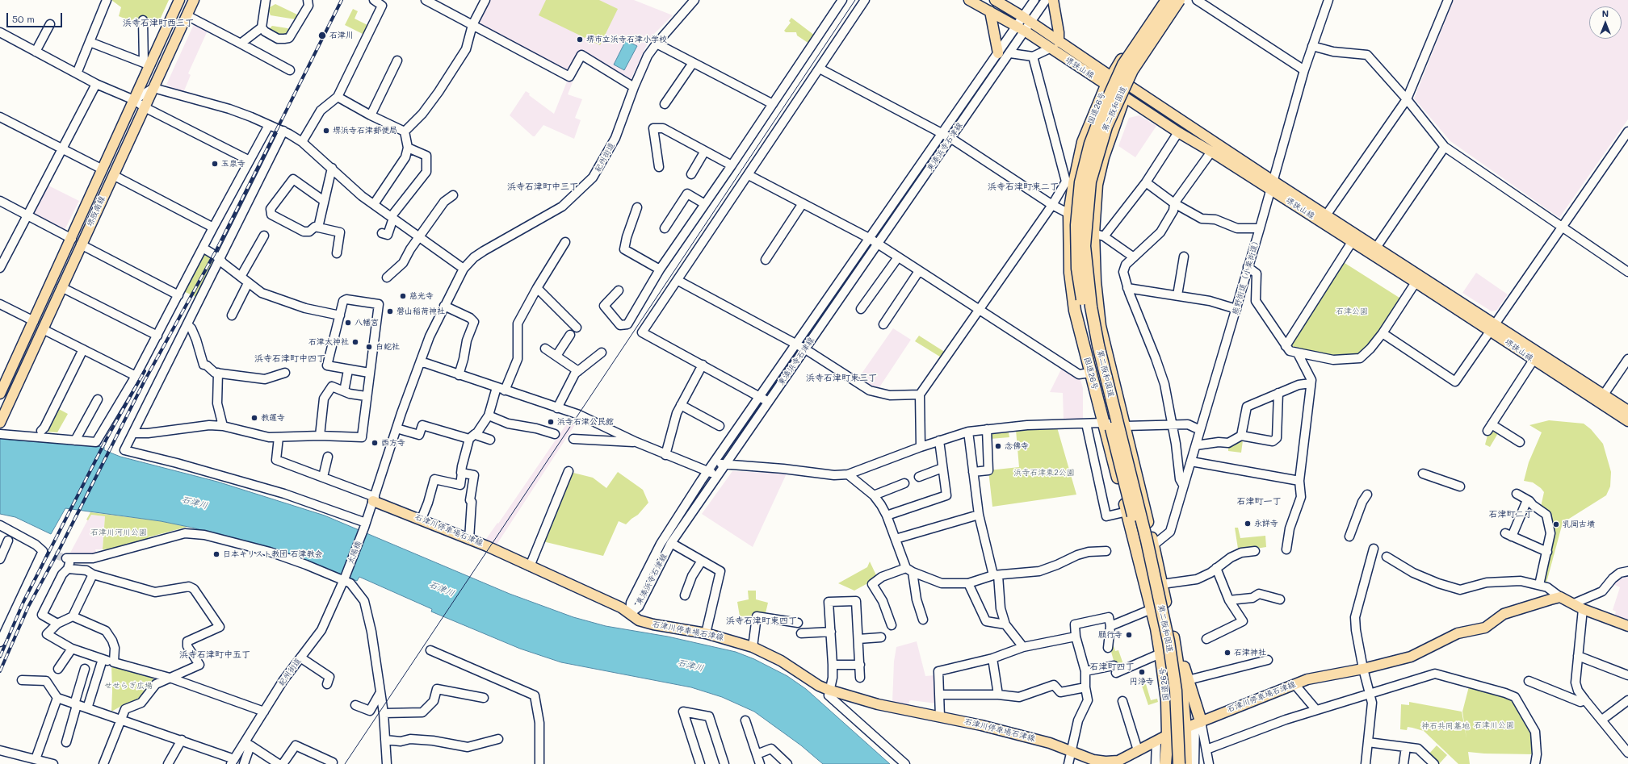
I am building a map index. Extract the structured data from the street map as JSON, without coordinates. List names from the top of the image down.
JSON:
{
  "streets": {
    "highway": ["国道26号", "第二阪和国道"],
    "main road": ["堺狭山線", "堺阪南線", "石津川停車場石津線"],
    "street": [
      "東湊浜寺石津線",
      "紀州街道",
      "熊野街道（小栗街道）",
      "太陽橋"
    ]
  },
  "crossings": [
    ["堺狭山線", "国道26号"],
    ["堺狭山線", "東湊浜寺石津線"],
    ["堺狭山線", "熊野街道（小栗街道）"],
    ["国道26号", "熊野街道（小栗街道）"],
    ["国道26号", "石津川停車場石津線"],
    ["東湊浜寺石津線", "石津川停車場石津線"],
    ["紀州街道", "石津川停車場石津線"],
    ["紀州街道", "太陽橋"]
  ],
  "districts": [
    "浜寺石津町西三丁",
    "浜寺石津町中三丁",
    "浜寺石津町東二丁",
    "浜寺石津町中四丁",
    "浜寺石津町東三丁",
    "石津町一丁",
    "石津町二丁",
    "浜寺石津町東四丁",
    "浜寺石津町中五丁",
    "石津町四丁"
  ],
  "water": ["石津川"],
  "parks": [
    "石津公園",
    "浜寺石津東2公園",
    "石津川河川公園",
    "せせらぎ広場",
    "石津川公園",
    "神石共同墓地"
  ],
  "places": [
    "石津川",
    "堺市立浜寺石津小学校",
    "堺浜寺石津郵便局",
    "玉泉寺",
    "慈光寺",
    "磐山稲荷神社",
    "八幡宮",
    "石津太神社",
    "白蛇社",
    "教蓮寺",
    "浜寺石津公民館",
    "西方寺",
    "念佛寺",
    "永詳寺",
    "乳岡古墳",
    "日本キリスト教団 石津教会",
    "願行寺",
    "石津神社",
    "円浄寺"
  ],
  "scale_bar": "50 m",
  "north": "top"
}
